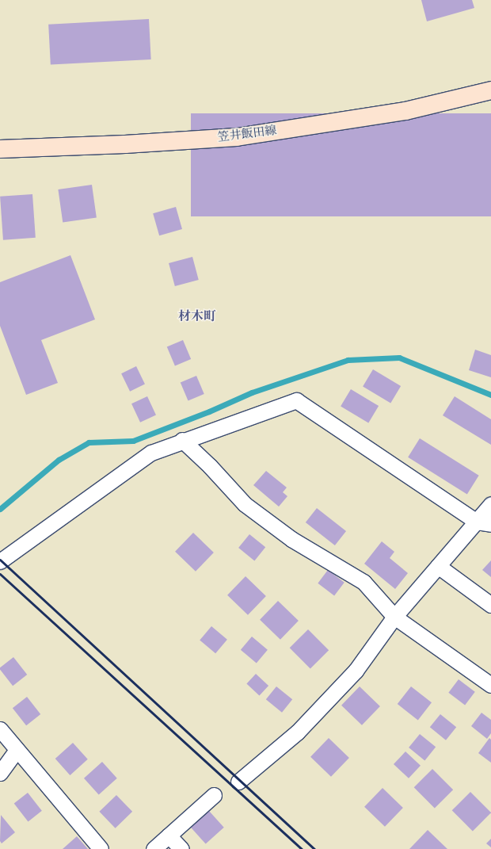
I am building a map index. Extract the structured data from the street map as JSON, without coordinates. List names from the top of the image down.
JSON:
{
  "streets": {
    "main road": ["笠井飯田線"]
  },
  "districts": ["材木町"]
}
